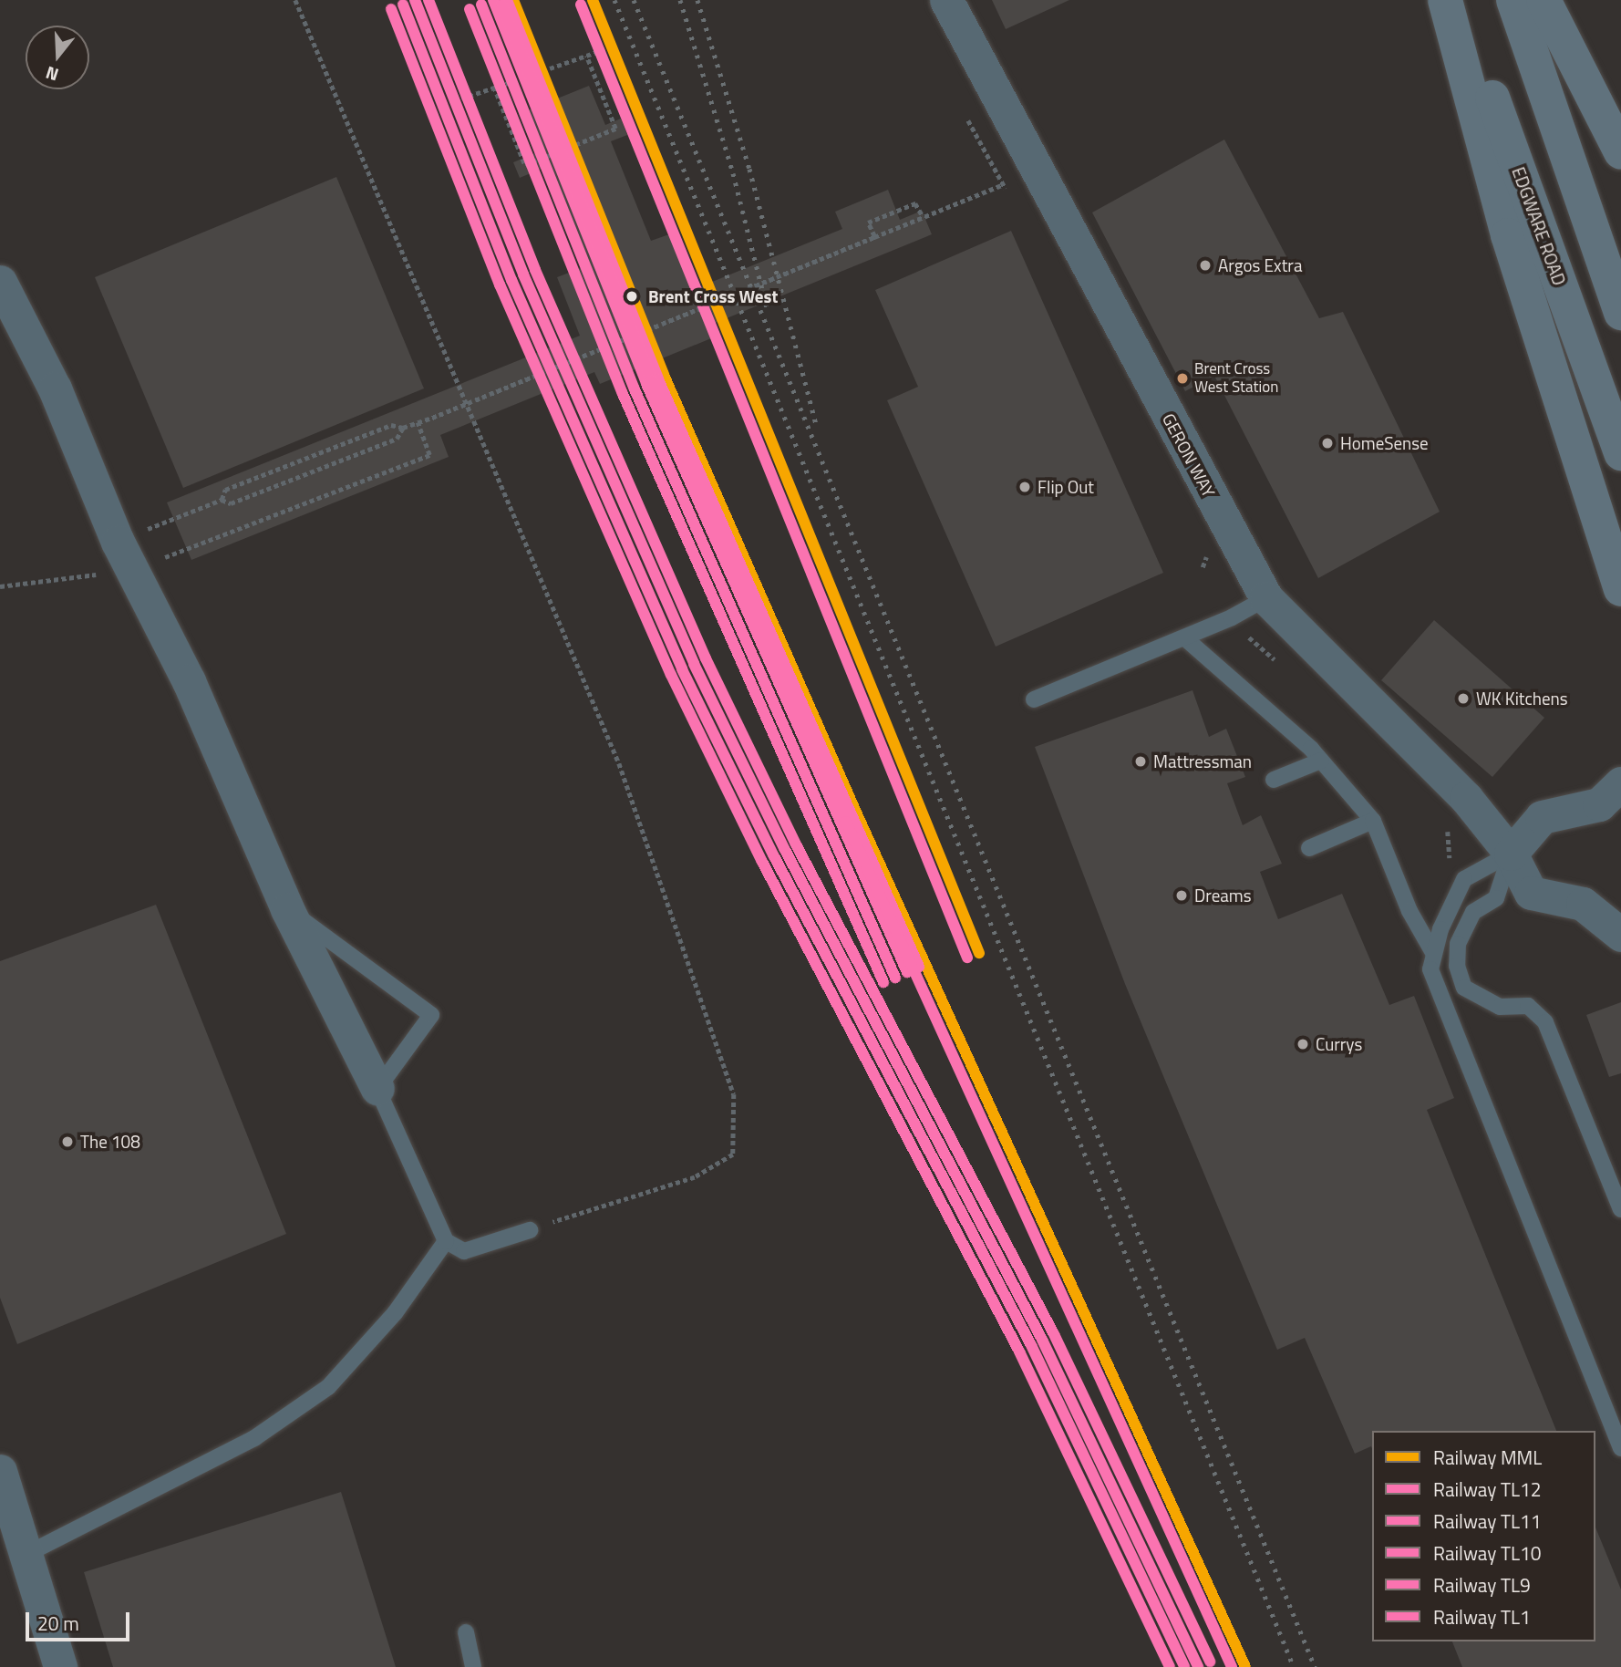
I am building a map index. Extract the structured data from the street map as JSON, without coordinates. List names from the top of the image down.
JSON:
{
  "streets": {
    "main road": ["EDGWARE ROAD"],
    "street": ["GERON WAY"]
  },
  "places": [
    "Argos Extra",
    "Brent Cross West",
    "Brent Cross West Station",
    "HomeSense",
    "Flip Out",
    "WK Kitchens",
    "Mattressman",
    "Dreams",
    "Currys",
    "The 108"
  ],
  "lines": [
    "rail line MML",
    "rail line TL12",
    "rail line TL10",
    "rail line TL11",
    "rail line TL1",
    "rail line TL9"
  ],
  "legend": [
    "Railway MML",
    "Railway TL12",
    "Railway TL11",
    "Railway TL10",
    "Railway TL9",
    "Railway TL1"
  ],
  "scale_bar": "20 m",
  "north": "bottom"
}
